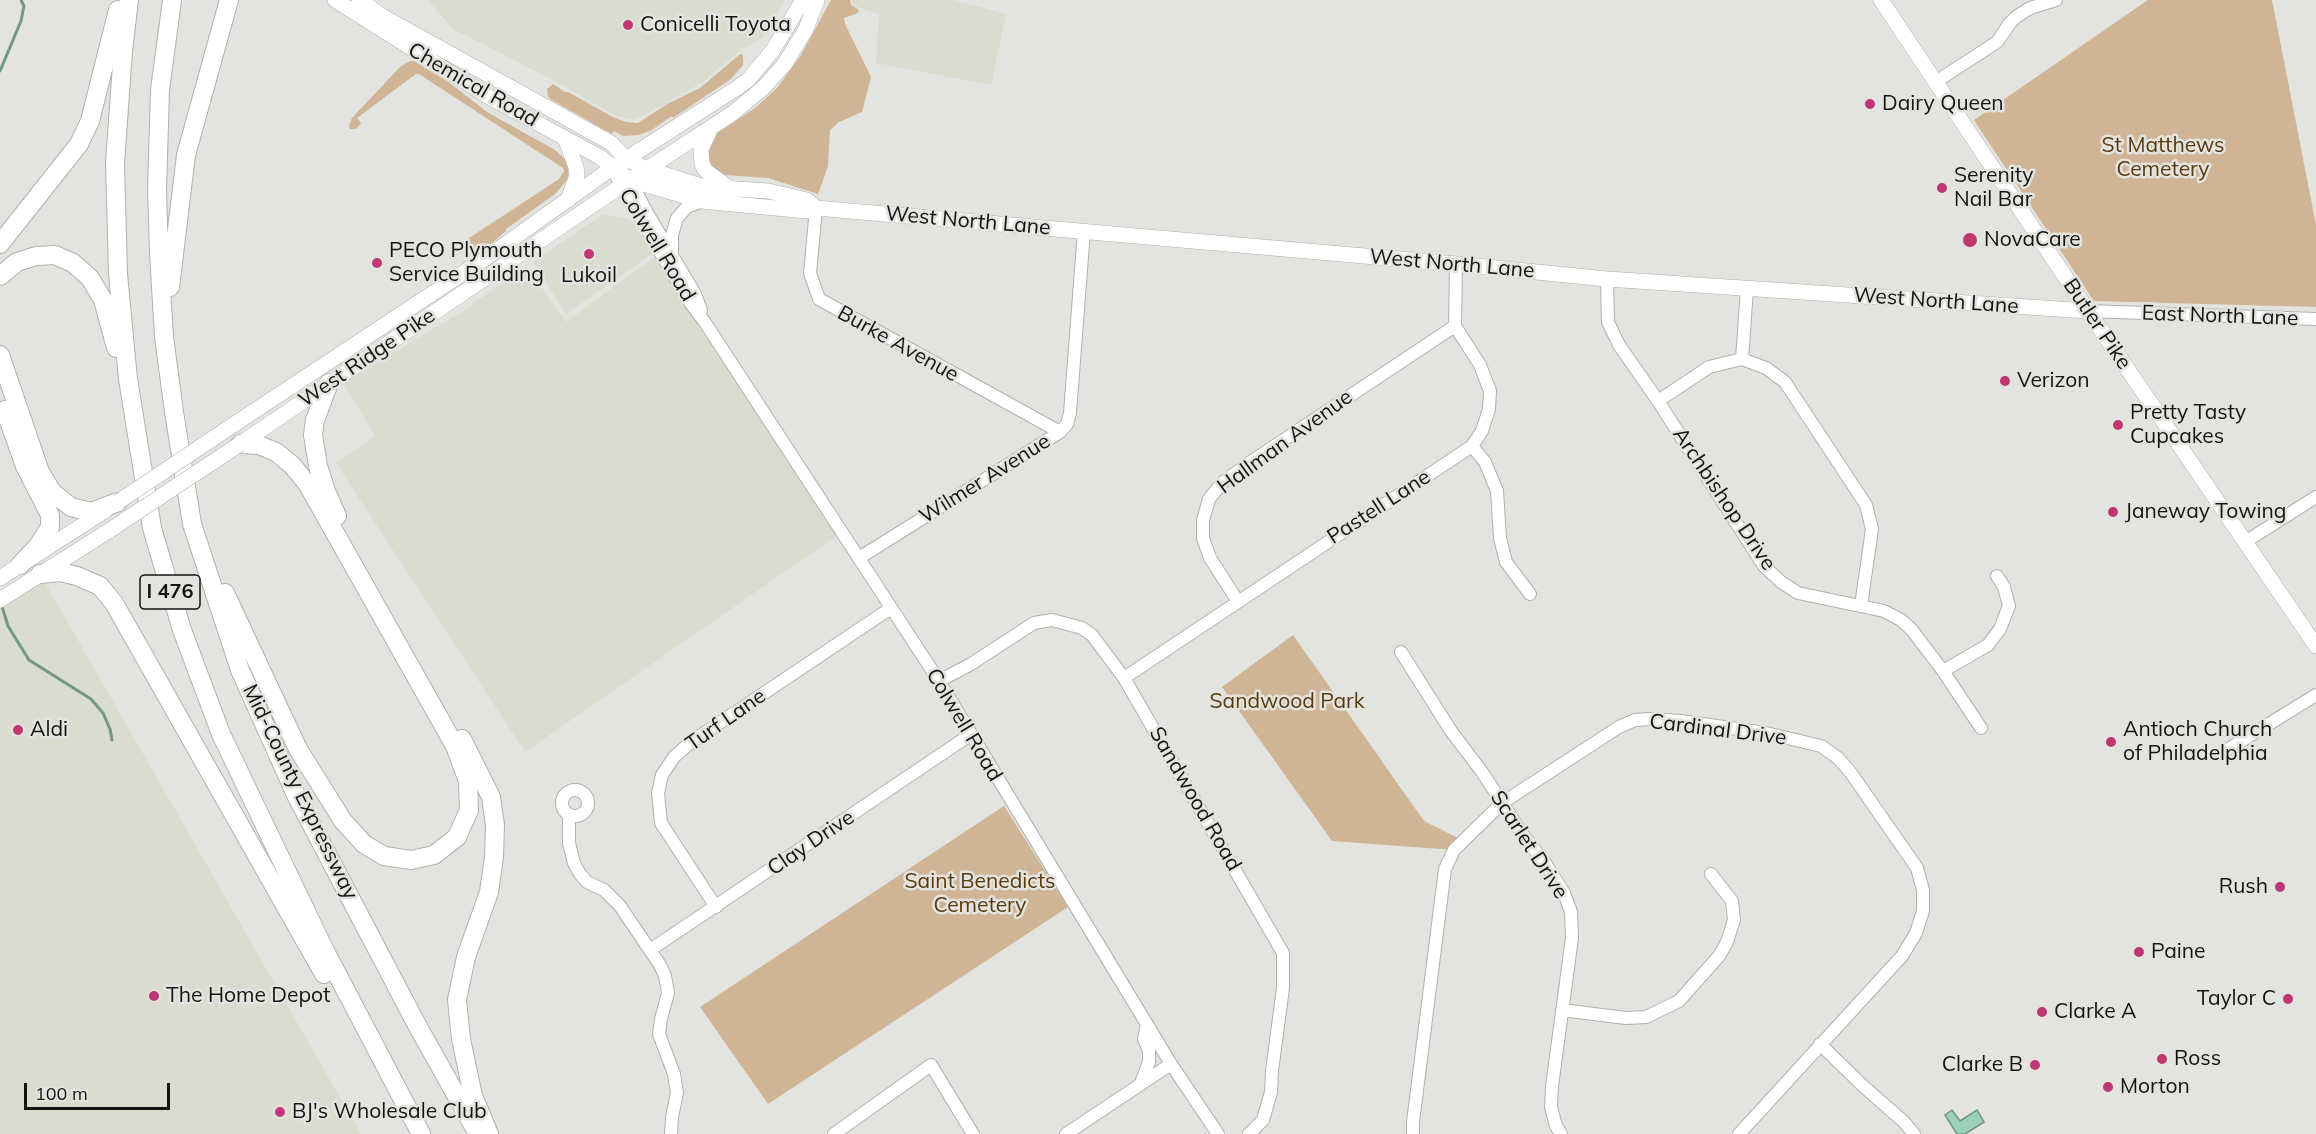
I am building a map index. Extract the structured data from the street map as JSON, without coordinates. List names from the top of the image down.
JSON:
{
  "streets": {
    "highway": ["I 476", "Mid-County Expressway"],
    "main road": [
      "Chemical Road",
      "West North Lane",
      "Butler Pike",
      "West Ridge Pike"
    ],
    "street": [
      "Colwell Road",
      "East North Lane",
      "Burke Avenue",
      "Hallman Avenue",
      "Wilmer Avenue",
      "Archbishop Drive",
      "Pastell Lane",
      "Turf Lane",
      "Cardinal Drive",
      "Sandwood Road",
      "Clay Drive",
      "Scarlet Drive"
    ]
  },
  "crossings": [
    ["Chemical Road", "West North Lane"],
    ["Chemical Road", "West Ridge Pike"],
    ["West North Lane", "Colwell Road"],
    ["West North Lane", "East North Lane"],
    ["West North Lane", "Butler Pike"],
    ["West North Lane", "Burke Avenue"],
    ["West North Lane", "West Ridge Pike"],
    ["West North Lane", "Wilmer Avenue"],
    ["West North Lane", "Archbishop Drive"],
    ["Colwell Road", "West Ridge Pike"],
    ["Colwell Road", "Wilmer Avenue"],
    ["Colwell Road", "Turf Lane"],
    ["Colwell Road", "Sandwood Road"],
    ["Colwell Road", "Clay Drive"],
    ["East North Lane", "Butler Pike"],
    ["Burke Avenue", "Wilmer Avenue"],
    ["Hallman Avenue", "Pastell Lane"],
    ["Pastell Lane", "Sandwood Road"],
    ["Turf Lane", "Clay Drive"],
    ["Cardinal Drive", "Scarlet Drive"]
  ],
  "parks": ["St Matthews Cemetery", "Sandwood Park", "Saint Benedicts Cemetery"],
  "places": [
    "Conicelli Toyota",
    "Dairy Queen",
    "Serenity Nail Bar",
    "NovaCare",
    "Lukoil",
    "PECO Plymouth Service Building",
    "Verizon",
    "Pretty Tasty Cupcakes",
    "Janeway Towing",
    "Aldi",
    "Antioch Church of Philadelphia",
    "Rush",
    "Paine",
    "The Home Depot",
    "Taylor C",
    "Clarke A",
    "Ross",
    "Clarke B",
    "Morton",
    "BJ's Wholesale Club"
  ],
  "scale_bar": "100 m"
}
